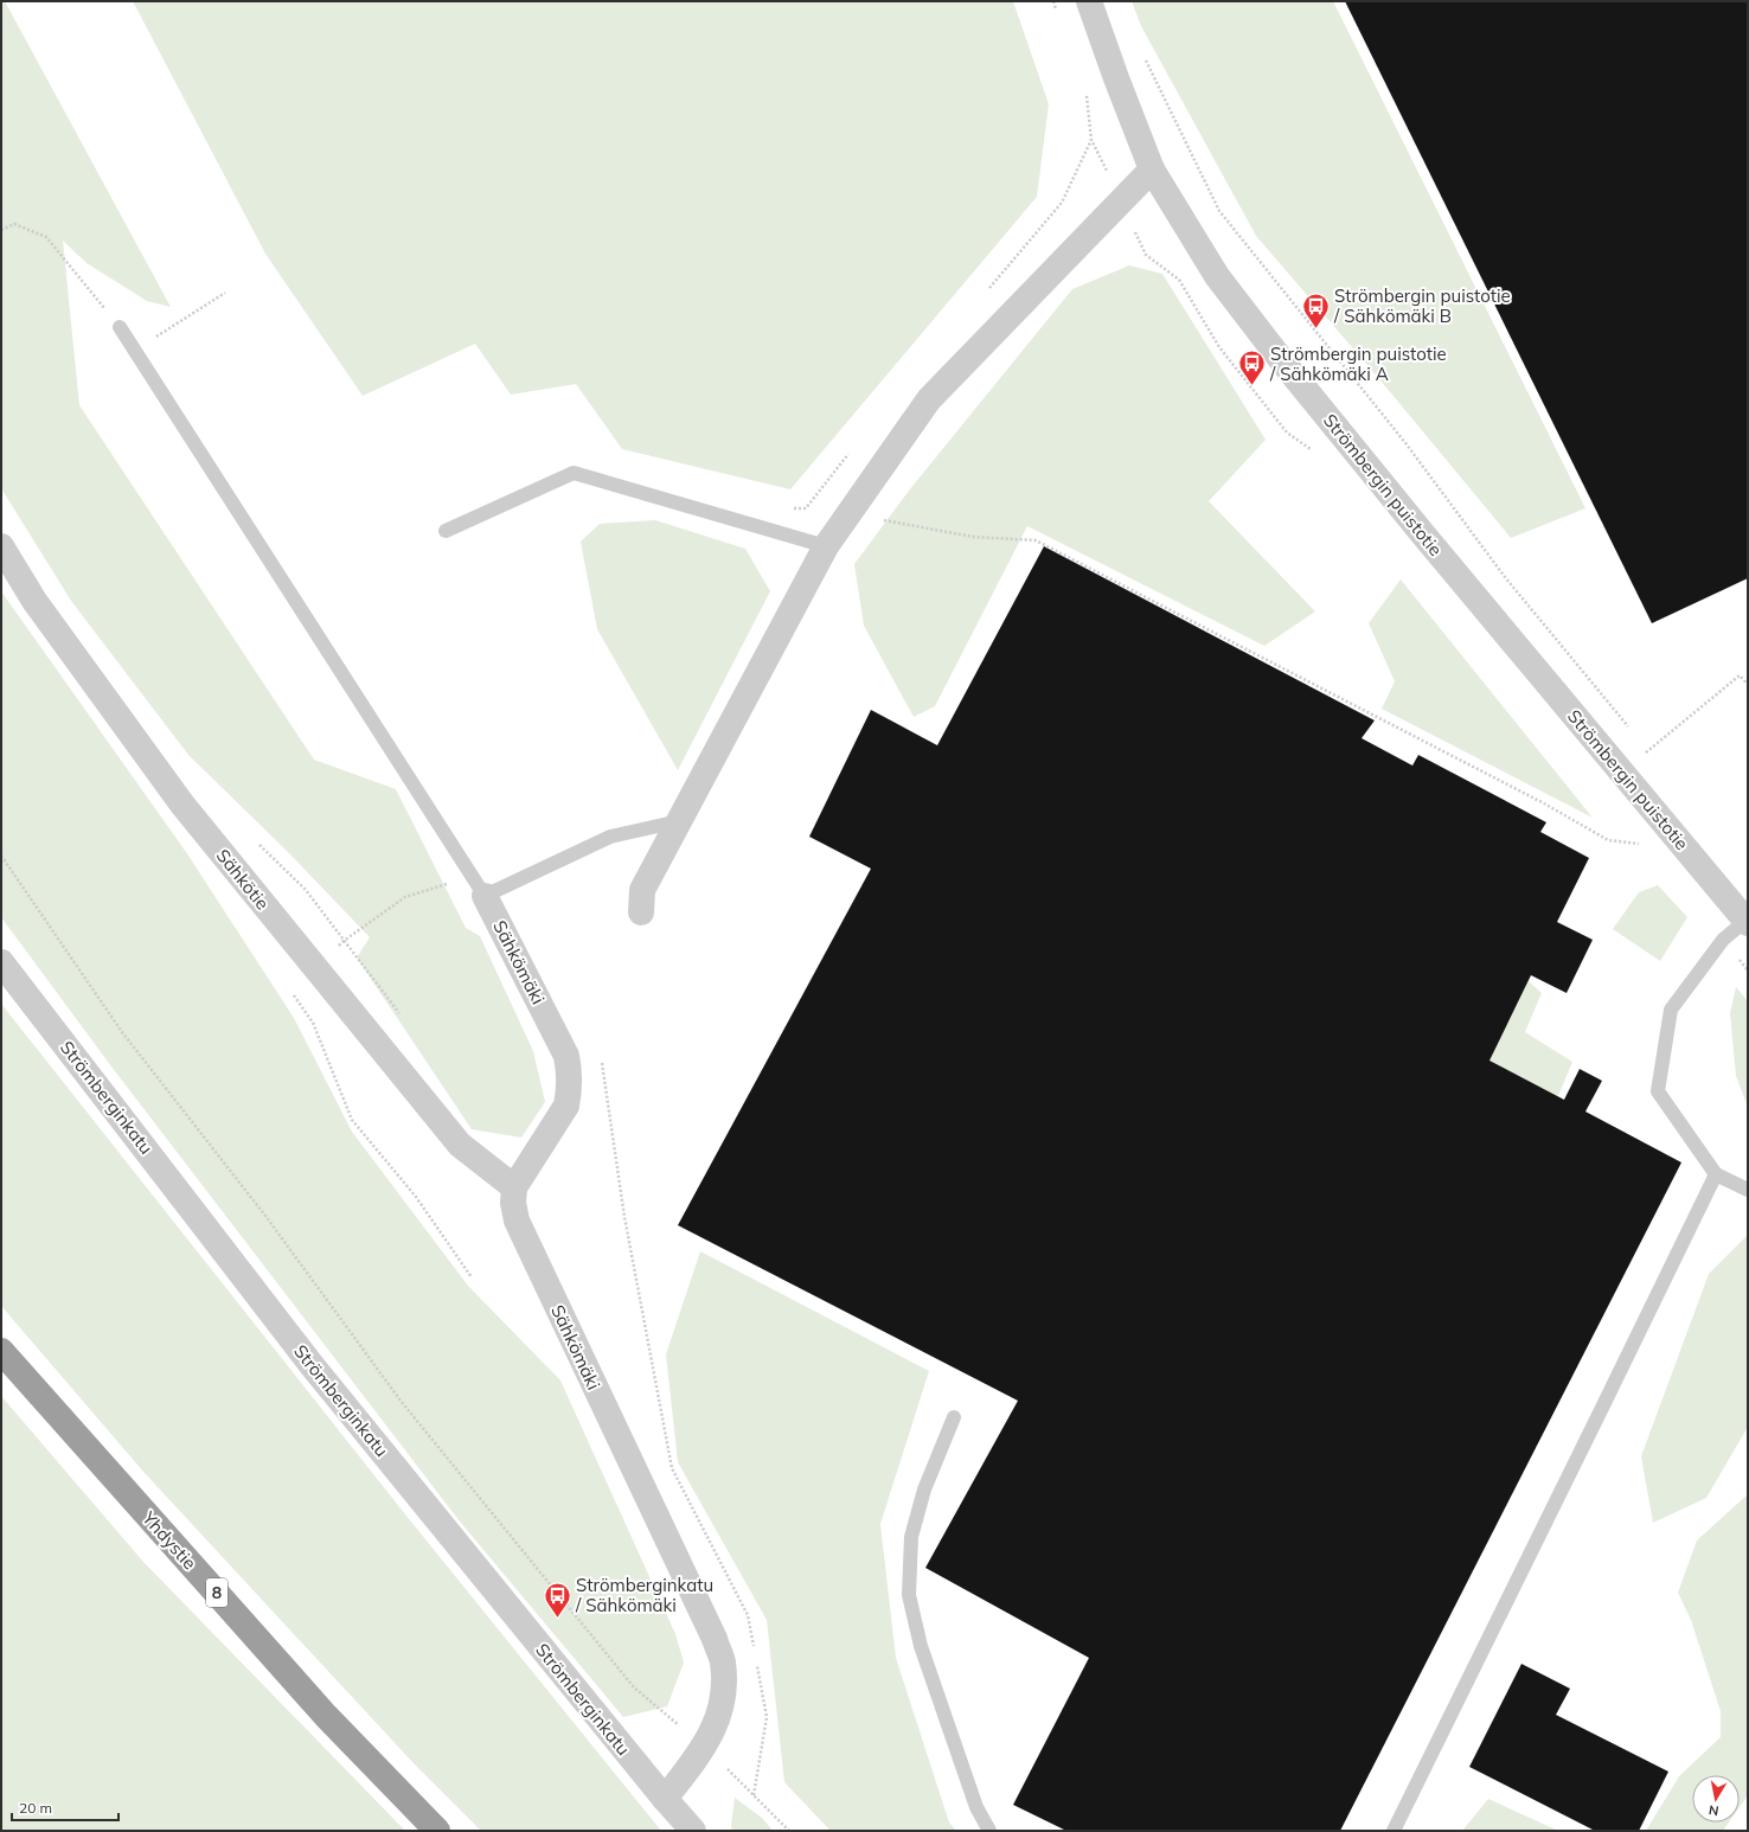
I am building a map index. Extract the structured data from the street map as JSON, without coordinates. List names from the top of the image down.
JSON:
{
  "streets": {
    "highway": ["Yhdystie", "8"],
    "street": [
      "Strömbergin puistotie",
      "Sähkötie",
      "Sähkömäki",
      "Strömberginkatu"
    ]
  },
  "crossings": [
    ["Sähkötie", "Sähkömäki"],
    ["Sähkömäki", "Strömberginkatu"]
  ],
  "places": {
    "bus stop": ["Strömbergin puistotie / Sähkömäki B", "Strömbergin puistotie / Sähkömäki A", "Strömberginkatu / Sähkömäki"]
  },
  "scale_bar": "20 m",
  "north": "bottom"
}
